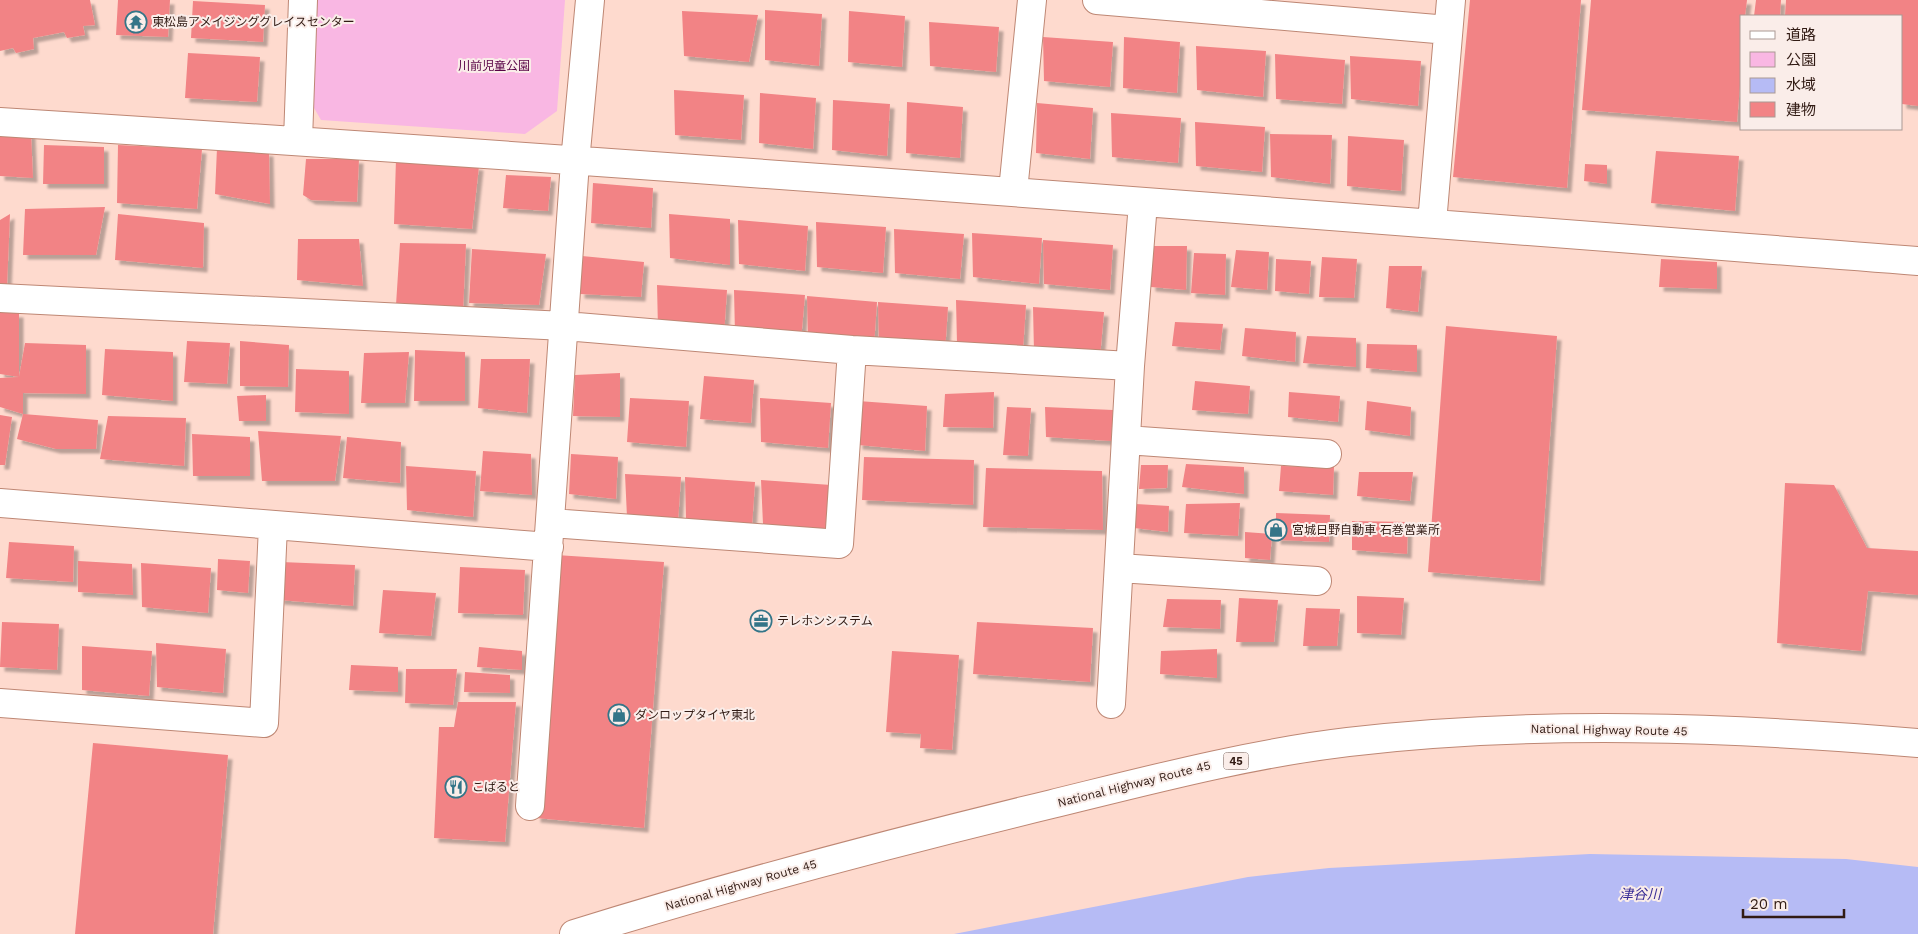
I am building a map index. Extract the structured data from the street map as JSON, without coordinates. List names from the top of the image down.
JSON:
{
  "streets": {
    "main road": ["National Highway Route 45", "45"]
  },
  "water": ["津谷川"],
  "parks": ["川前児童公園"],
  "places": {
    "temple": ["東松島アメイジンググレイスセンター"],
    "shop": ["宮城日野自動車 石巻営業所", "ダンロップタイヤ東北"],
    "office": ["テレホンシステム"],
    "restaurant": ["こばると"]
  },
  "legend": [
    "道路",
    "公園",
    "水域",
    "建物"
  ],
  "scale_bar": "20 m"
}
